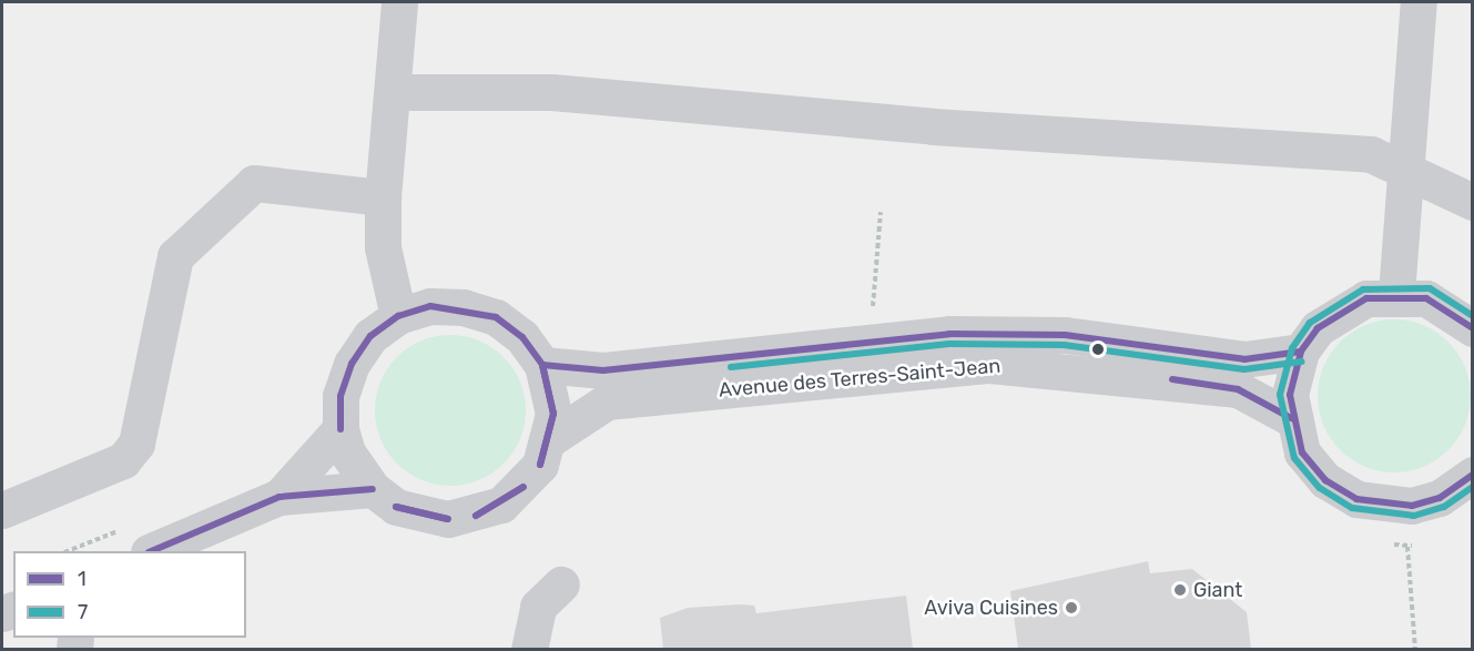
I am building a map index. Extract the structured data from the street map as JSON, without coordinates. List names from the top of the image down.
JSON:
{
  "streets": {
    "street": ["Avenue des Terres-Saint-Jean"]
  },
  "places": ["Giant", "Aviva Cuisines"],
  "lines": ["transit line 7", "transit line 1"],
  "legend": ["1", "7"]
}
